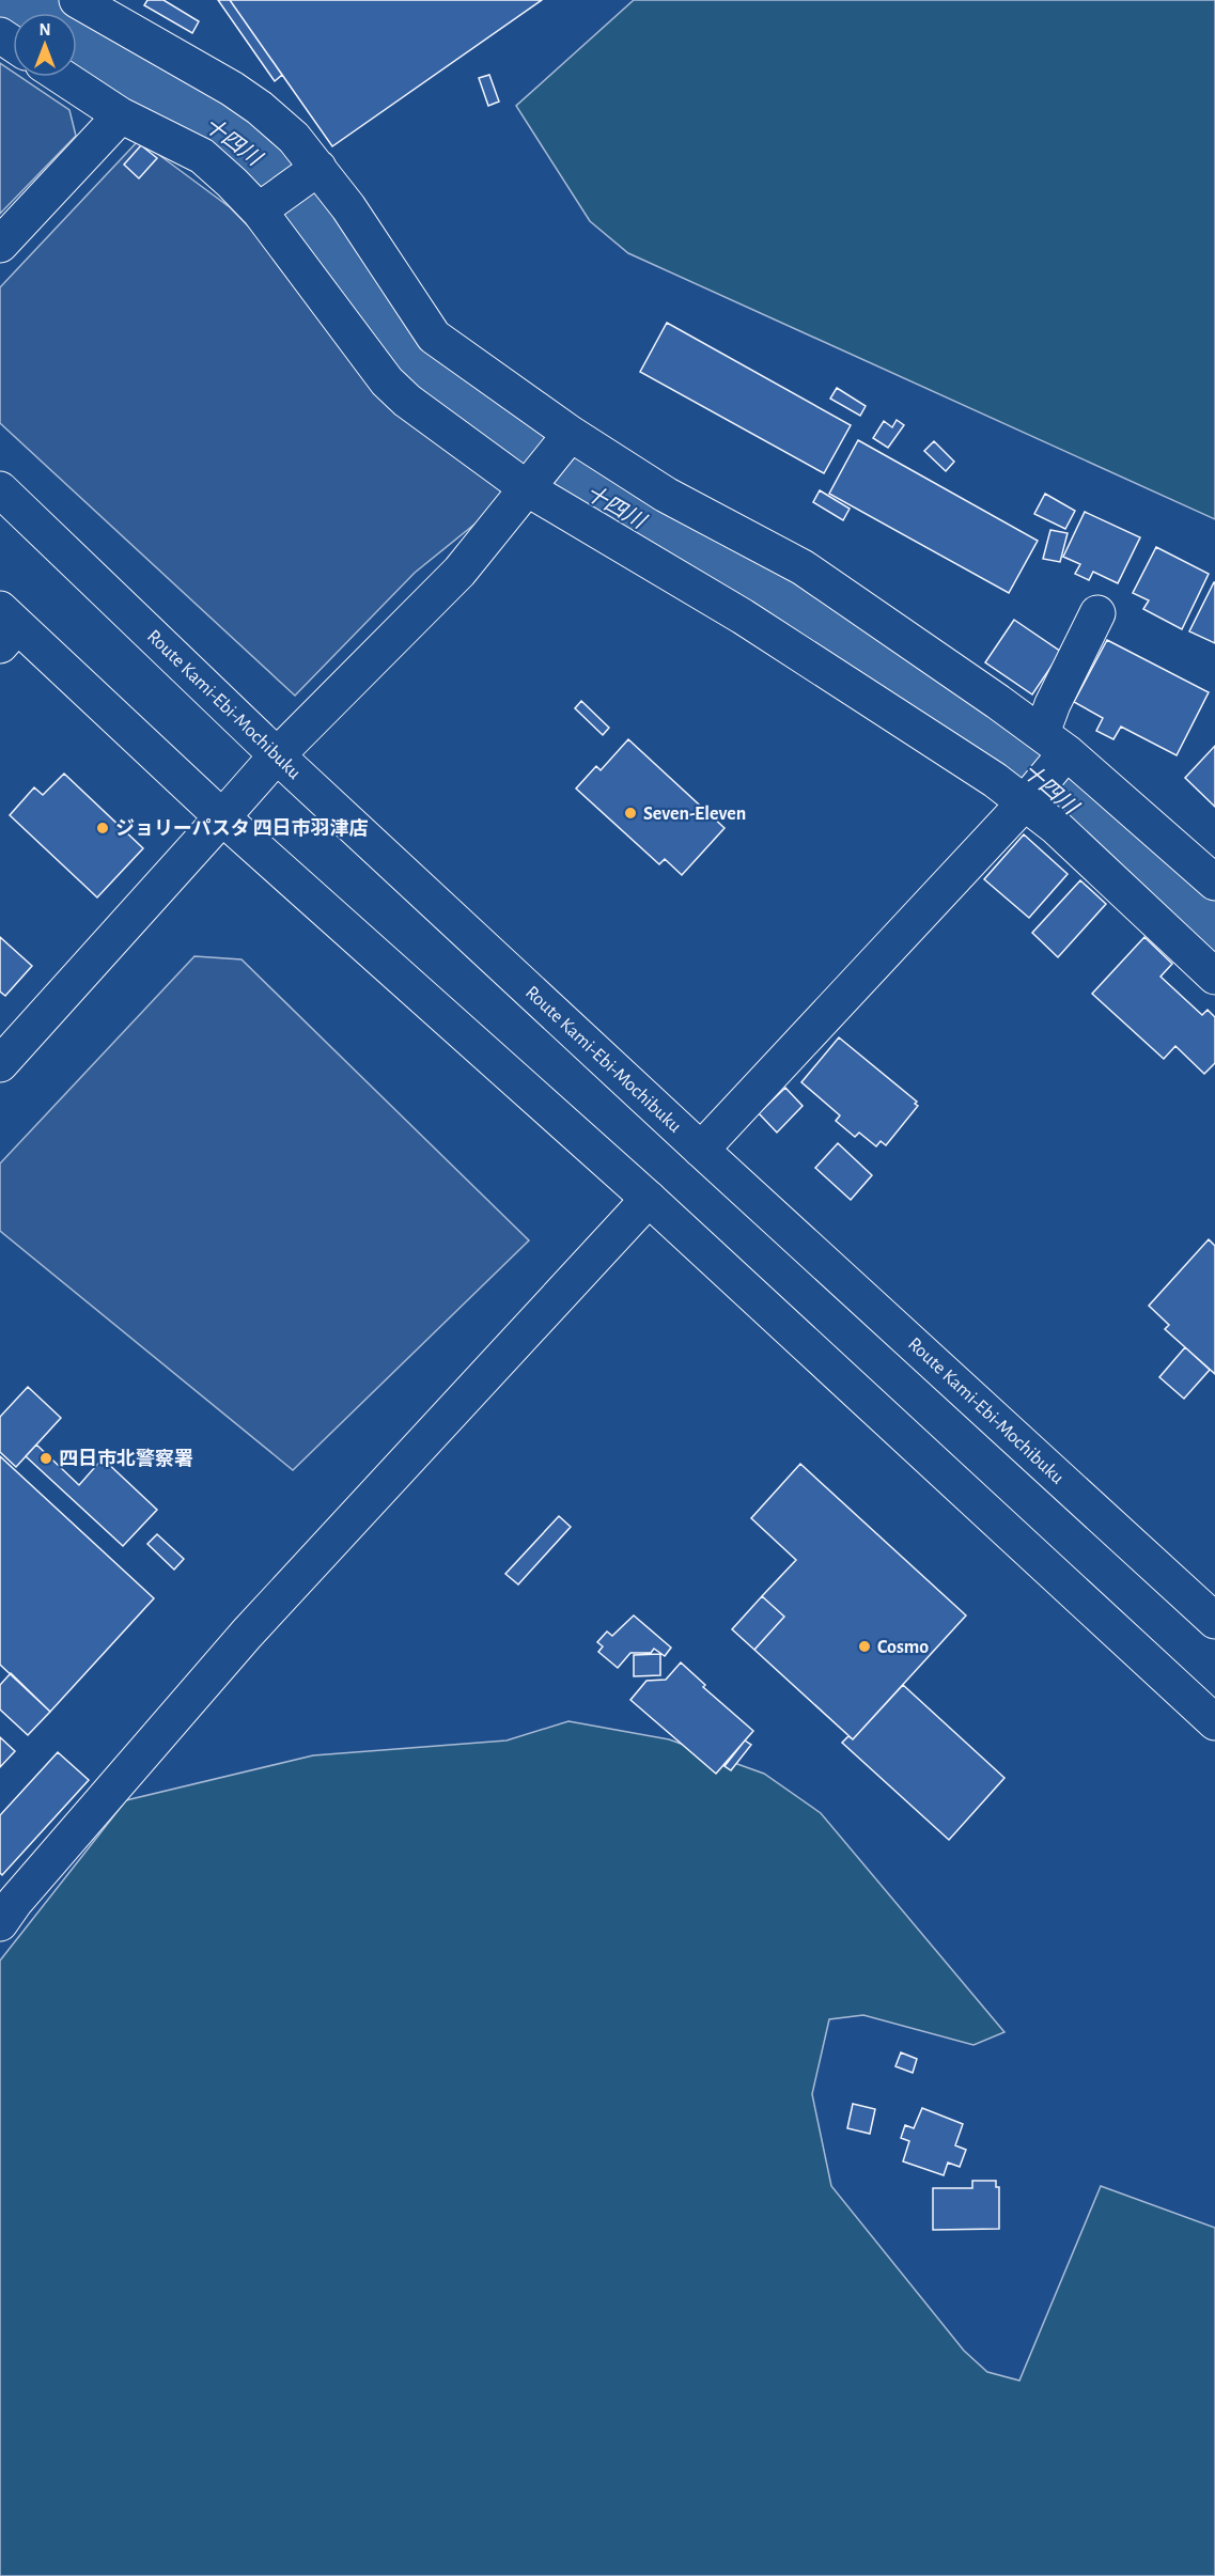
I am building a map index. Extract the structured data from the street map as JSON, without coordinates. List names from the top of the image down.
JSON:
{
  "streets": {
    "street": ["Route Kami-Ebi-Mochibuku"]
  },
  "water": ["十四川"],
  "places": [
    "Seven-Eleven",
    "ジョリーパスタ 四日市羽津店",
    "四日市北警察署",
    "Cosmo"
  ],
  "north": "top"
}
